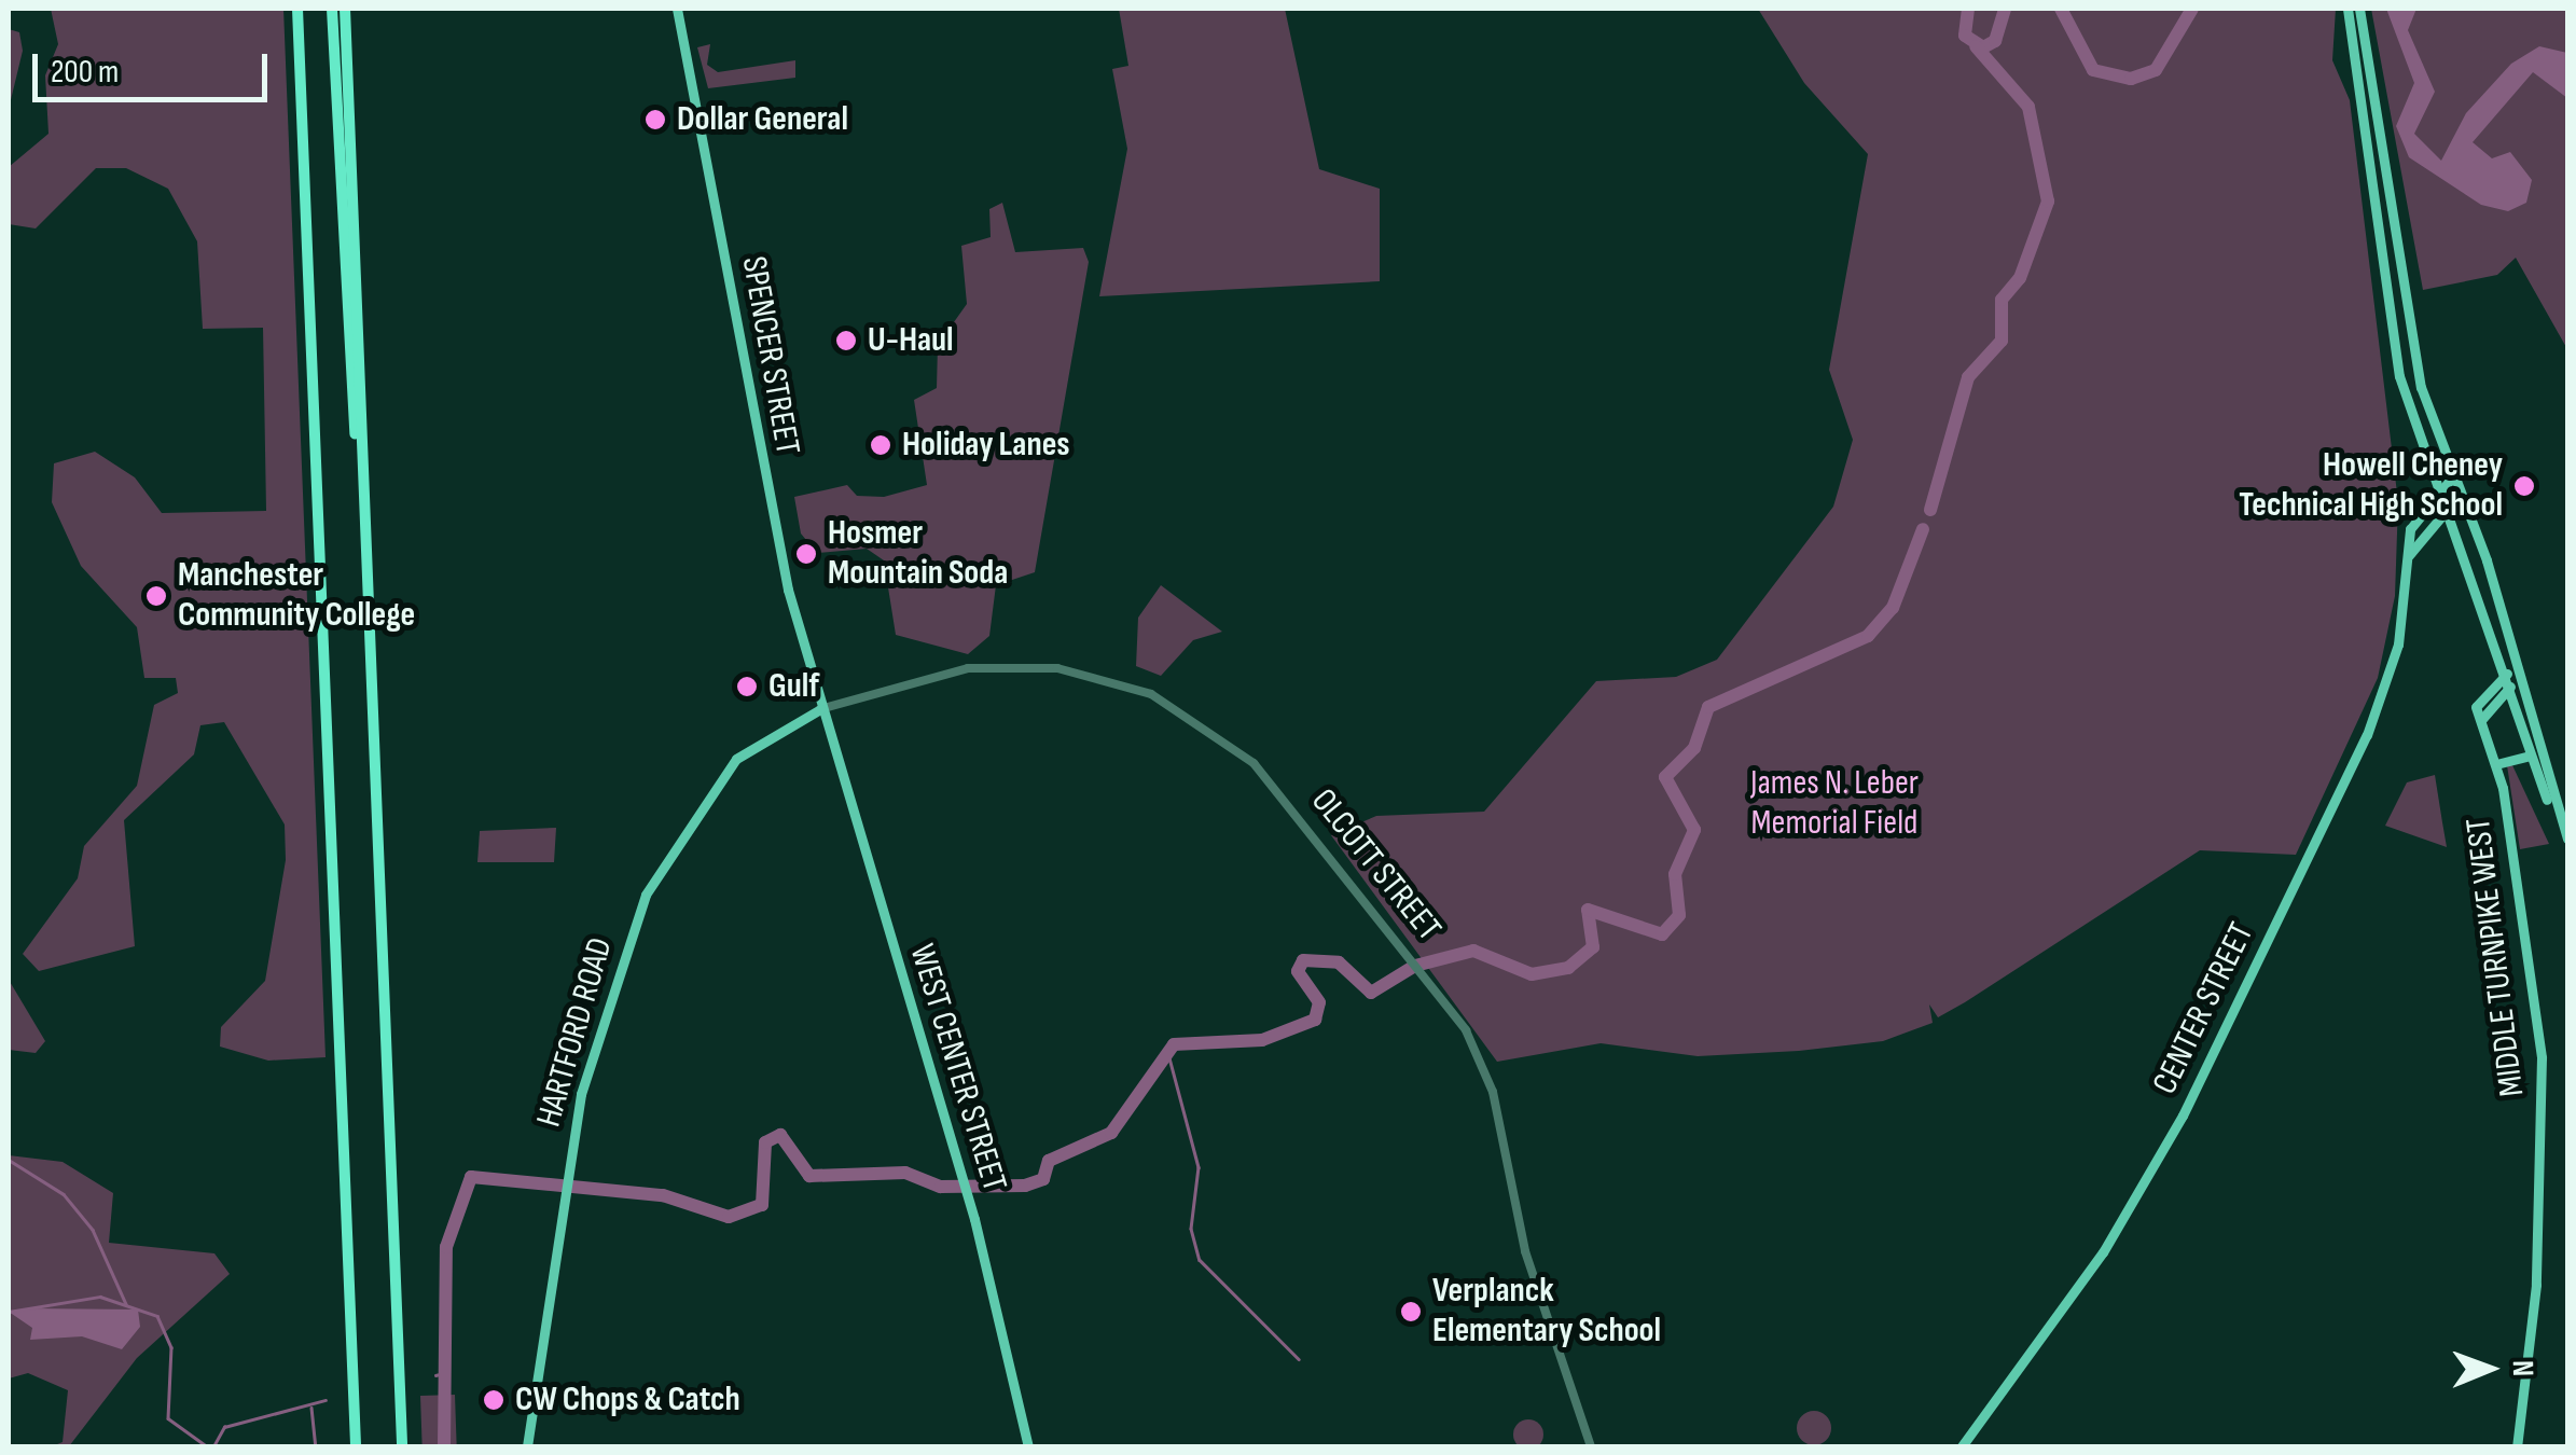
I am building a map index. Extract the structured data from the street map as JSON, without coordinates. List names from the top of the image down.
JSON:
{
  "streets": {
    "main road": [
      "SPENCER STREET",
      "MIDDLE TURNPIKE WEST",
      "CENTER STREET",
      "HARTFORD ROAD",
      "WEST CENTER STREET"
    ],
    "street": ["OLCOTT STREET"]
  },
  "crossings": [
    ["SPENCER STREET", "OLCOTT STREET"],
    ["SPENCER STREET", "HARTFORD ROAD"],
    ["SPENCER STREET", "WEST CENTER STREET"],
    ["OLCOTT STREET", "HARTFORD ROAD"],
    ["OLCOTT STREET", "WEST CENTER STREET"],
    ["HARTFORD ROAD", "WEST CENTER STREET"]
  ],
  "parks": ["James N. Leber Memorial Field"],
  "places": [
    "Dollar General",
    "U-Haul",
    "Holiday Lanes",
    "Howell Cheney Technical High School",
    "Hosmer Mountain Soda",
    "Manchester Community College",
    "Gulf",
    "Verplanck Elementary School",
    "CW Chops & Catch"
  ],
  "scale_bar": "200 m",
  "north": "right"
}
